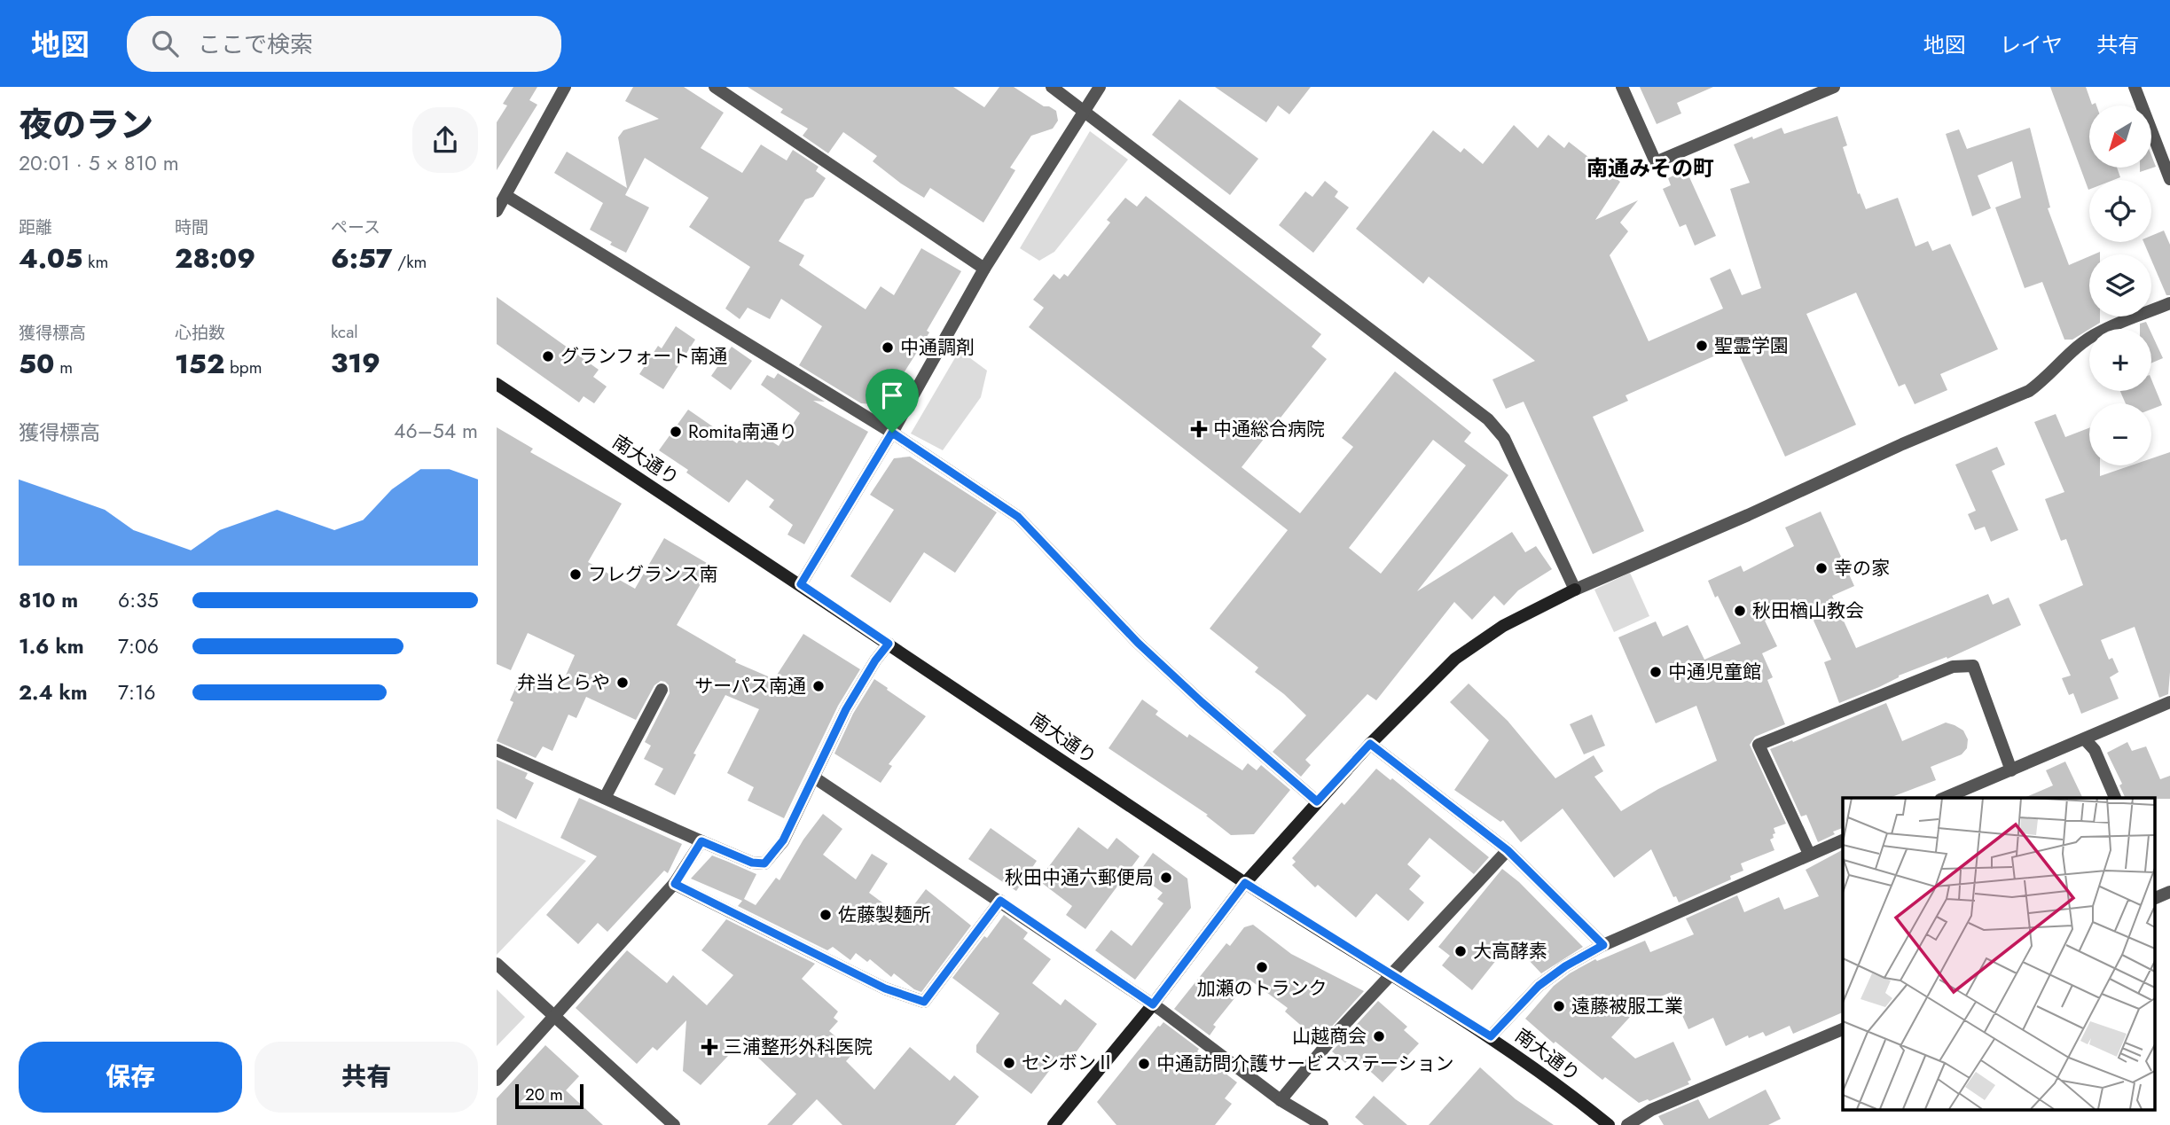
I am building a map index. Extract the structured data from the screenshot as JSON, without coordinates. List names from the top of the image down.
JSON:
{
  "streets": {
    "street": ["南大通り"]
  },
  "districts": ["南通みその町"],
  "places": {
    "other": [
      "聖霊学園",
      "中通調剤",
      "グランフォート南通",
      "Romita南通り",
      "幸の家",
      "フレグランス南",
      "秋田楢山教会",
      "中通児童館",
      "弁当とらや",
      "サーパス南通",
      "秋田中通六郵便局",
      "佐藤製麺所",
      "大高酵素",
      "加瀬のトランク",
      "遠藤被服工業",
      "山越商会",
      "セシボンⅡ",
      "中通訪問介護サービスステーション"
    ],
    "health": ["中通総合病院", "三浦整形外科医院"]
  },
  "scale_bar": "20 m",
  "north": "bottom left",
  "page": {
    "header": "地図",
    "search": "ここで検索",
    "nav": ["地図", "レイヤ", "共有"],
    "heading": ["夜のラン", "20:01 · 5 × 810 m"],
    "map_buttons": ["+", "−"],
    "stats": [
      ["距離", "4.05 km"],
      ["時間", "28:09"],
      ["ペース", "6:57 /km"],
      ["獲得標高", "50 m"],
      ["心拍数", "152 bpm"],
      ["kcal", "319"]
    ],
    "chart": ["獲得標高", "46–54 m"],
    "list": [
      {
        "name": "810 m",
        "note": "6:35"
      },
      {
        "name": "1.6 km",
        "note": "7:06"
      },
      {
        "name": "2.4 km",
        "note": "7:16"
      }
    ],
    "buttons": ["保存", "共有"],
    "scale": "20 m"
  }
}
